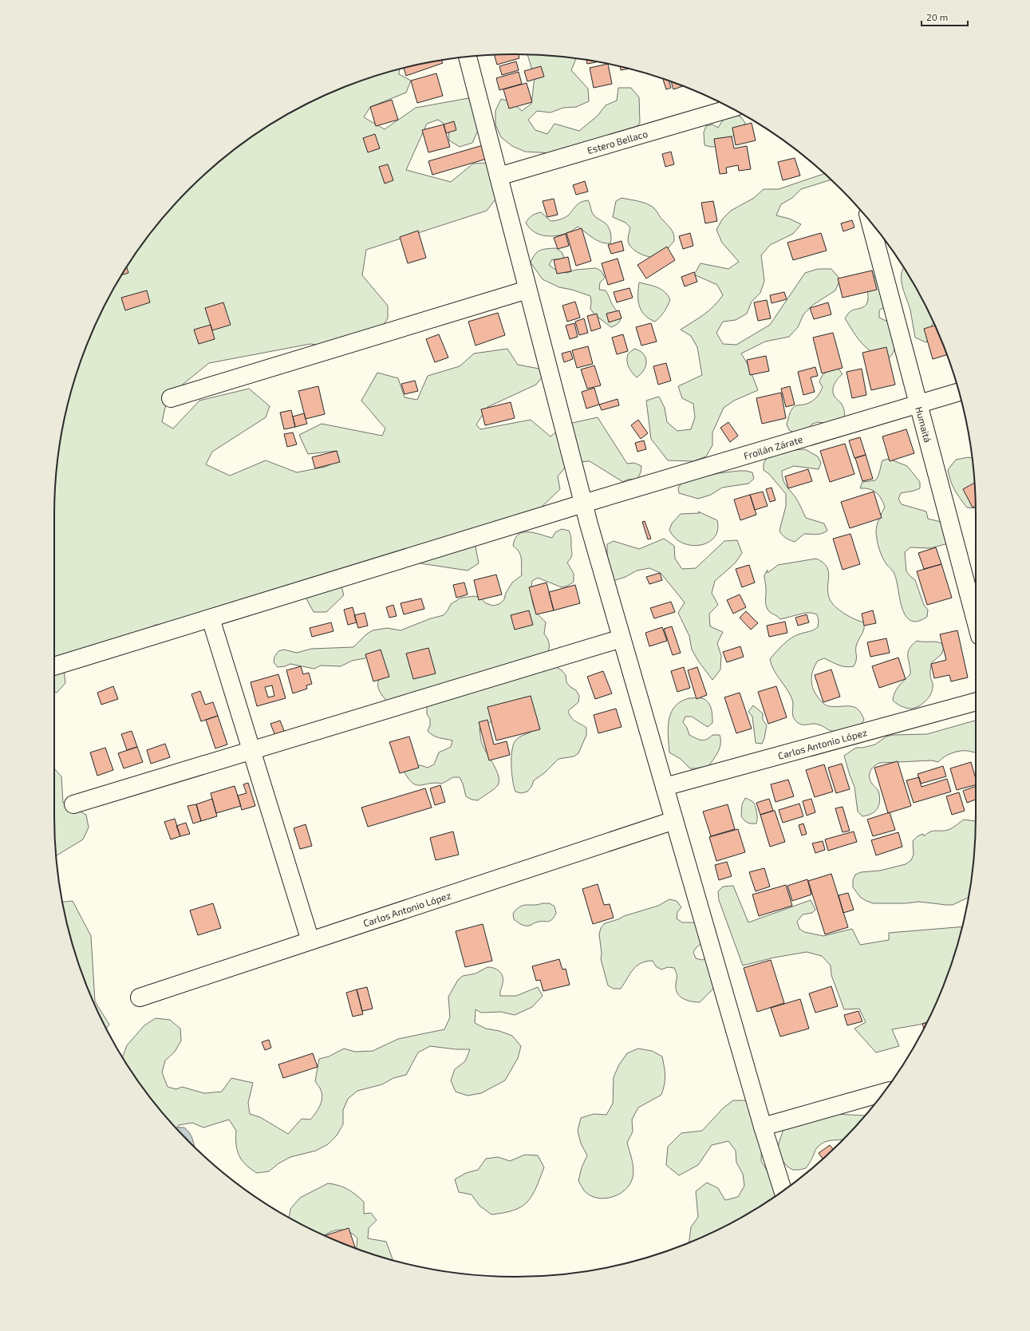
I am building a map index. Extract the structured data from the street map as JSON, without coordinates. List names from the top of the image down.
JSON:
{
  "streets": {
    "street": [
      "Estero Bellaco",
      "Humaitá",
      "Froilán Zárate",
      "Carlos Antonio López"
    ]
  },
  "crossings": [
    ["Humaitá", "Froilán Zárate"]
  ],
  "scale_bar": "20 m"
}
